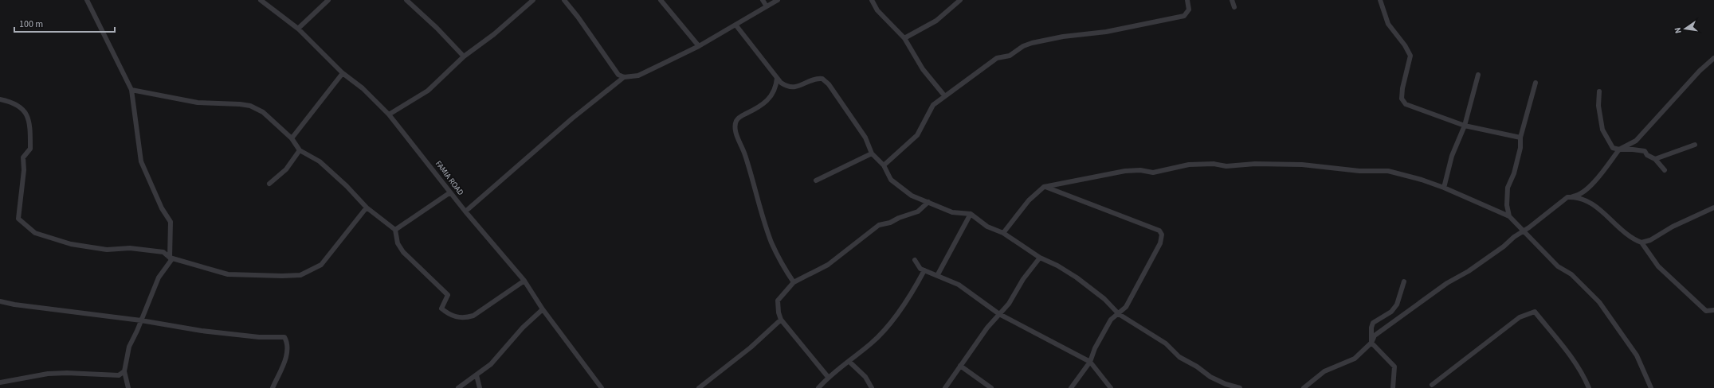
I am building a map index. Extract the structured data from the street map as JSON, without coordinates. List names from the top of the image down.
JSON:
{
  "streets": {
    "street": ["FAMIA ROAD"]
  },
  "scale_bar": "100 m",
  "north": "left"
}
